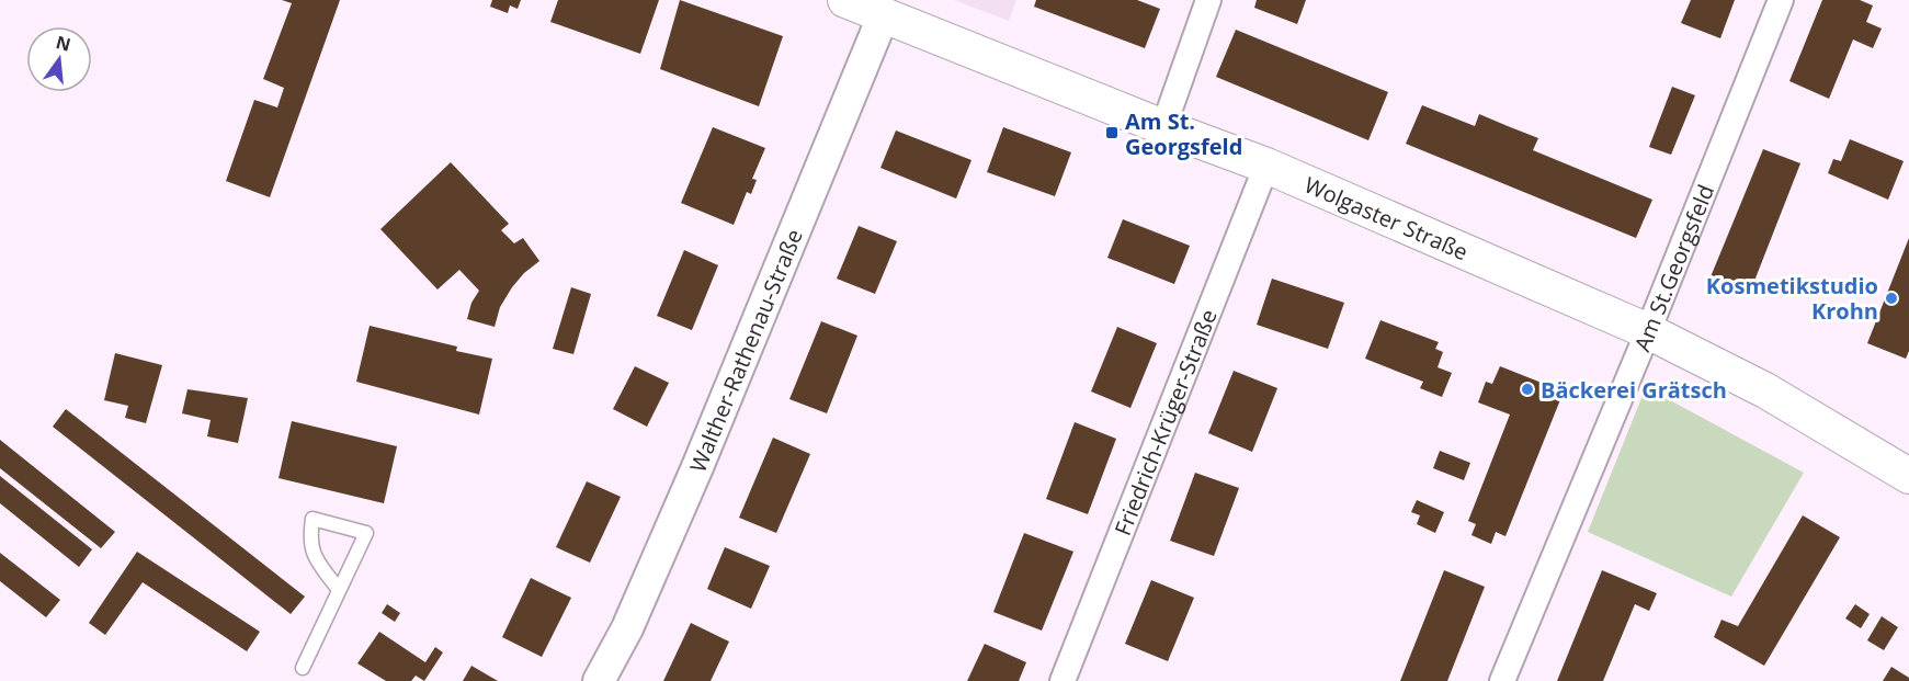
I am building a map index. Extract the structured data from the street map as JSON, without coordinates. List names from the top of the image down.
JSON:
{
  "streets": {
    "main road": ["Wolgaster Straße"],
    "street": ["Am St.Georgsfeld", "Walther-Rathenau-Straße", "Friedrich-Krüger-Straße"]
  },
  "crossings": [
    ["Wolgaster Straße", "Am St.Georgsfeld"],
    ["Wolgaster Straße", "Walther-Rathenau-Straße"],
    ["Wolgaster Straße", "Friedrich-Krüger-Straße"]
  ],
  "places": {
    "transit": ["Am St. Georgsfeld"],
    "other": ["Kosmetikstudio Krohn", "Bäckerei Grätsch"]
  },
  "north": "top"
}
